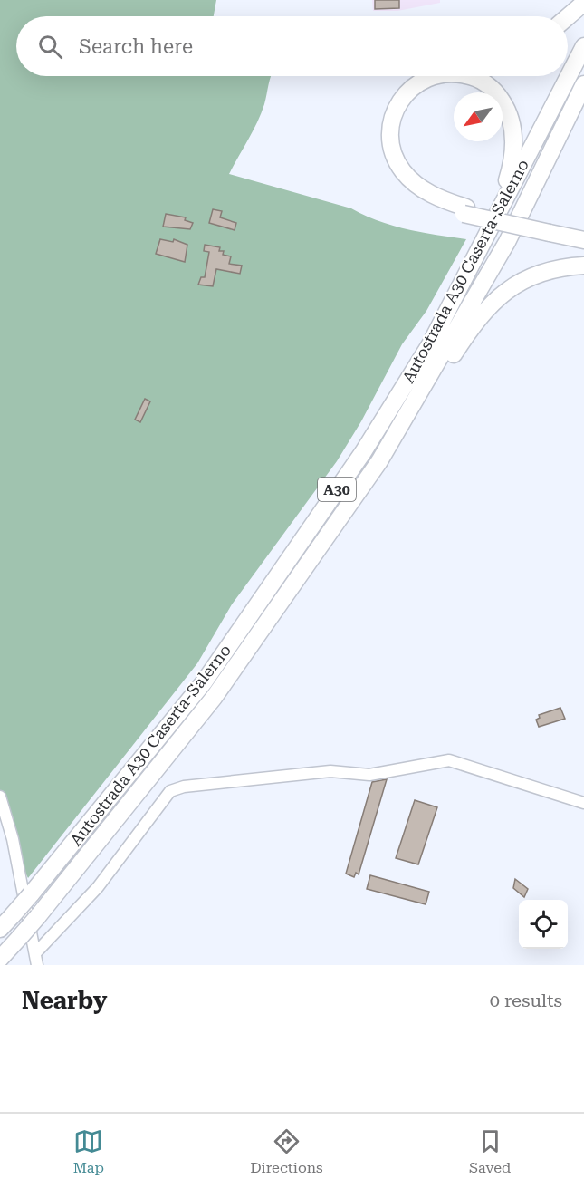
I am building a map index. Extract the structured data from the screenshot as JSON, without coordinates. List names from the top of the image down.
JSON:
{
  "streets": {
    "highway": ["Autostrada A30 Caserta-Salerno", "A30"]
  },
  "north": "bottom left",
  "page": {
    "search": "Search here",
    "heading": ["Nearby", "0 results"],
    "nav": ["Map", "Directions", "Saved"]
  }
}
